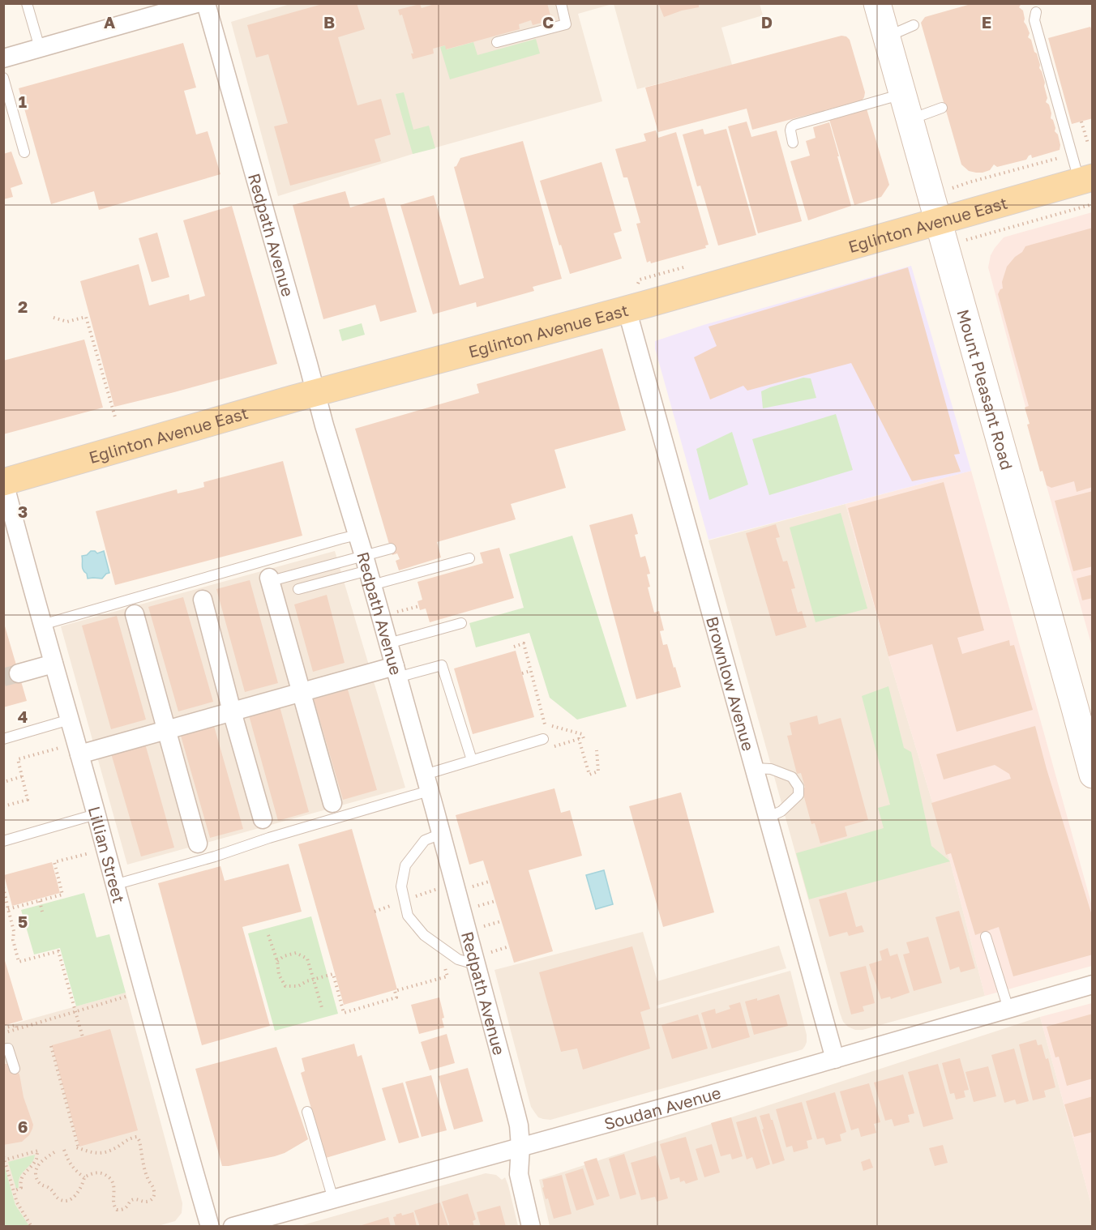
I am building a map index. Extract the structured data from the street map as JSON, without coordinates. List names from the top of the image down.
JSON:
{
  "streets": {
    "main road": ["Eglinton Avenue East", "Mount Pleasant Road"],
    "street": [
      "Redpath Avenue",
      "Brownlow Avenue",
      "Lillian Street",
      "Soudan Avenue"
    ]
  },
  "crossings": [
    ["Eglinton Avenue East", "Redpath Avenue"],
    ["Eglinton Avenue East", "Mount Pleasant Road"],
    ["Eglinton Avenue East", "Brownlow Avenue"],
    ["Eglinton Avenue East", "Lillian Street"],
    ["Redpath Avenue", "Soudan Avenue"],
    ["Brownlow Avenue", "Soudan Avenue"]
  ],
  "grid": {
    "columns": [
      "A",
      "B",
      "C",
      "D",
      "E"
    ],
    "rows": [
      "1",
      "2",
      "3",
      "4",
      "5",
      "6"
    ]
  }
}
